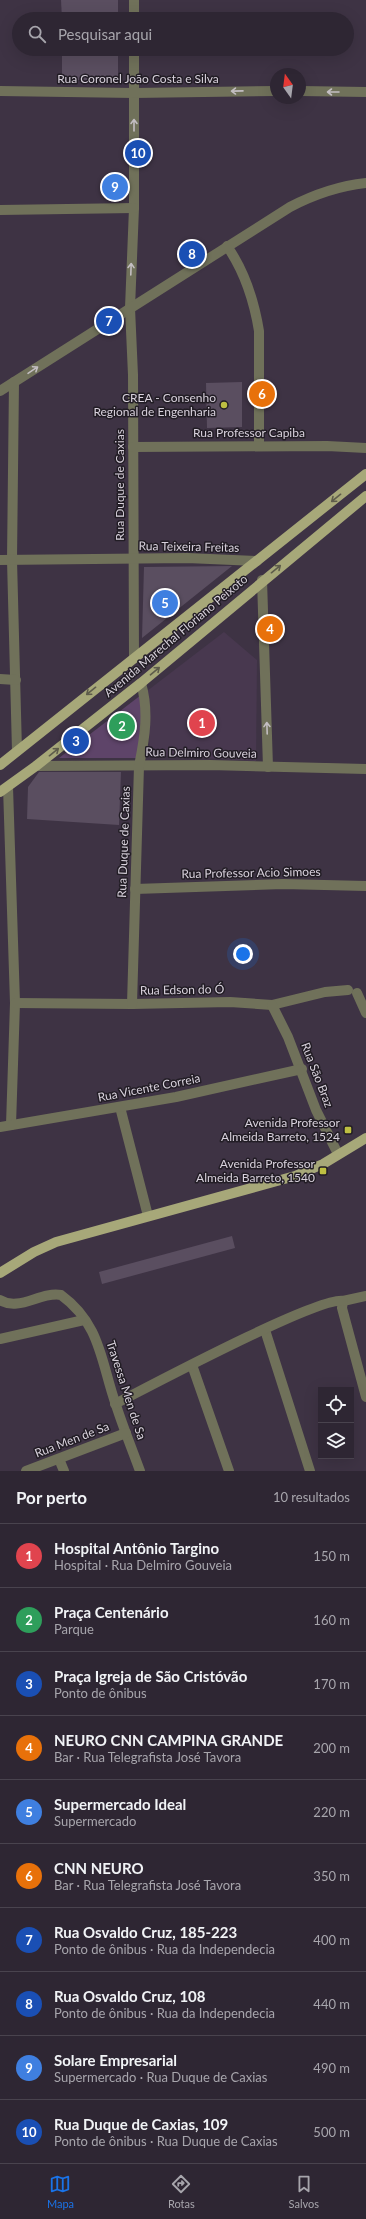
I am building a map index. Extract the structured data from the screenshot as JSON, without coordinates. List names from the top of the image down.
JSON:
{
  "streets": {
    "main road": ["Avenida Marechal Floriano Peixoto"],
    "street": [
      "Rua Coronel João Costa e Silva",
      "Rua Professor Capiba",
      "Rua Duque de Caxias",
      "Rua Teixeira Freitas",
      "Rua Delmiro Gouveia",
      "Rua Professor Acio Simoes",
      "Rua Edson do Ó",
      "Rua São Braz",
      "Rua Vicente Correia",
      "Travessa Men de Sa",
      "Rua Men de Sa"
    ]
  },
  "crossings": [
    ["Rua Coronel João Costa e Silva", "Rua Duque de Caxias"],
    ["Rua Professor Capiba", "Rua Duque de Caxias"],
    ["Rua Duque de Caxias", "Rua Teixeira Freitas"],
    ["Rua Duque de Caxias", "Avenida Marechal Floriano Peixoto"],
    ["Rua Duque de Caxias", "Rua Delmiro Gouveia"],
    ["Rua Duque de Caxias", "Rua Professor Acio Simoes"],
    ["Rua Duque de Caxias", "Rua Edson do Ó"],
    ["Rua Teixeira Freitas", "Avenida Marechal Floriano Peixoto"],
    ["Avenida Marechal Floriano Peixoto", "Rua Delmiro Gouveia"],
    ["Rua Edson do Ó", "Rua São Braz"],
    ["Rua São Braz", "Rua Vicente Correia"],
    ["Travessa Men de Sa", "Rua Men de Sa"]
  ],
  "one_way": ["Rua Coronel João Costa e Silva"],
  "places": {
    "other": ["CREA - Consenho Regional de Engenharia"],
    "transit": ["Avenida Professor Almeida Barreto, 1524", "Avenida Professor Almeida Barreto, 1540"]
  },
  "north": "top",
  "page": {
    "search": "Pesquisar aqui",
    "pins": [
      "10",
      "9",
      "8",
      "7",
      "6",
      "5",
      "4",
      "1",
      "2",
      "3"
    ],
    "heading": ["Por perto", "10 resultados"],
    "list": [
      {
        "mark": "1",
        "name": "Hospital Antônio Targino",
        "note": "Hospital · Rua Delmiro Gouveia",
        "value": "150 m"
      },
      {
        "mark": "2",
        "name": "Praça Centenário",
        "note": "Parque",
        "value": "160 m"
      },
      {
        "mark": "3",
        "name": "Praça Igreja de São Cristóvão",
        "note": "Ponto de ônibus",
        "value": "170 m"
      },
      {
        "mark": "4",
        "name": "NEURO CNN CAMPINA GRANDE",
        "note": "Bar · Rua Telegrafista José Tavora",
        "value": "200 m"
      },
      {
        "mark": "5",
        "name": "Supermercado Ideal",
        "note": "Supermercado",
        "value": "220 m"
      },
      {
        "mark": "6",
        "name": "CNN NEURO",
        "note": "Bar · Rua Telegrafista José Tavora",
        "value": "350 m"
      },
      {
        "mark": "7",
        "name": "Rua Osvaldo Cruz, 185-223",
        "note": "Ponto de ônibus · Rua da Independecia",
        "value": "400 m"
      },
      {
        "mark": "8",
        "name": "Rua Osvaldo Cruz, 108",
        "note": "Ponto de ônibus · Rua da Independecia",
        "value": "440 m"
      },
      {
        "mark": "9",
        "name": "Solare Empresarial",
        "note": "Supermercado · Rua Duque de Caxias",
        "value": "490 m"
      },
      {
        "mark": "10",
        "name": "Rua Duque de Caxias, 109",
        "note": "Ponto de ônibus · Rua Duque de Caxias",
        "value": "500 m"
      }
    ],
    "nav": ["Mapa", "Rotas", "Salvos"]
  }
}
